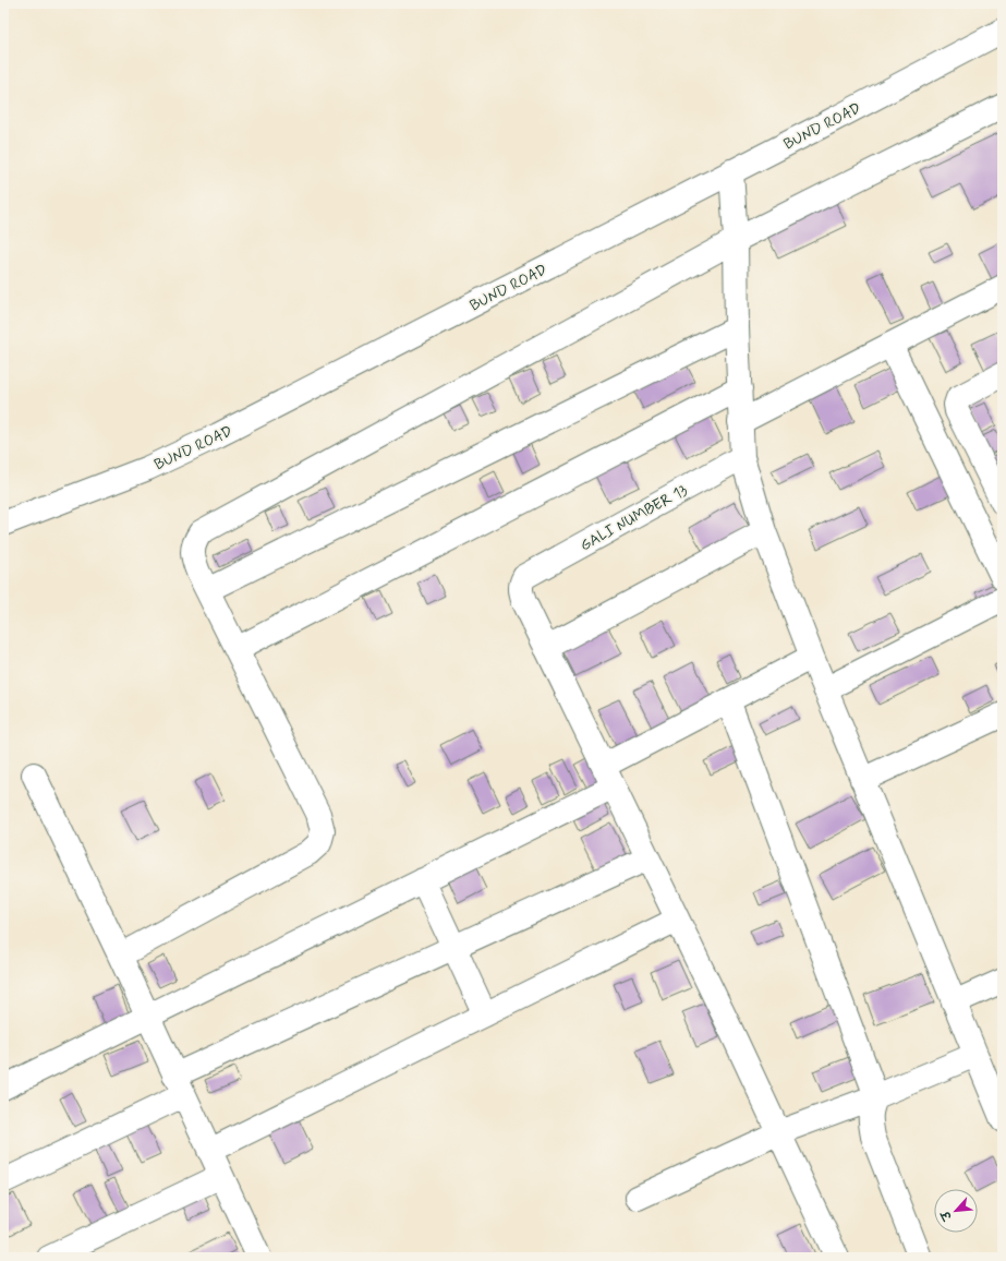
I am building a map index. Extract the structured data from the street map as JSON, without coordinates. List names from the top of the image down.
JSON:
{
  "streets": {
    "street": ["BUND ROAD", "GALI NUMBER 13"]
  },
  "north": "bottom left"
}
